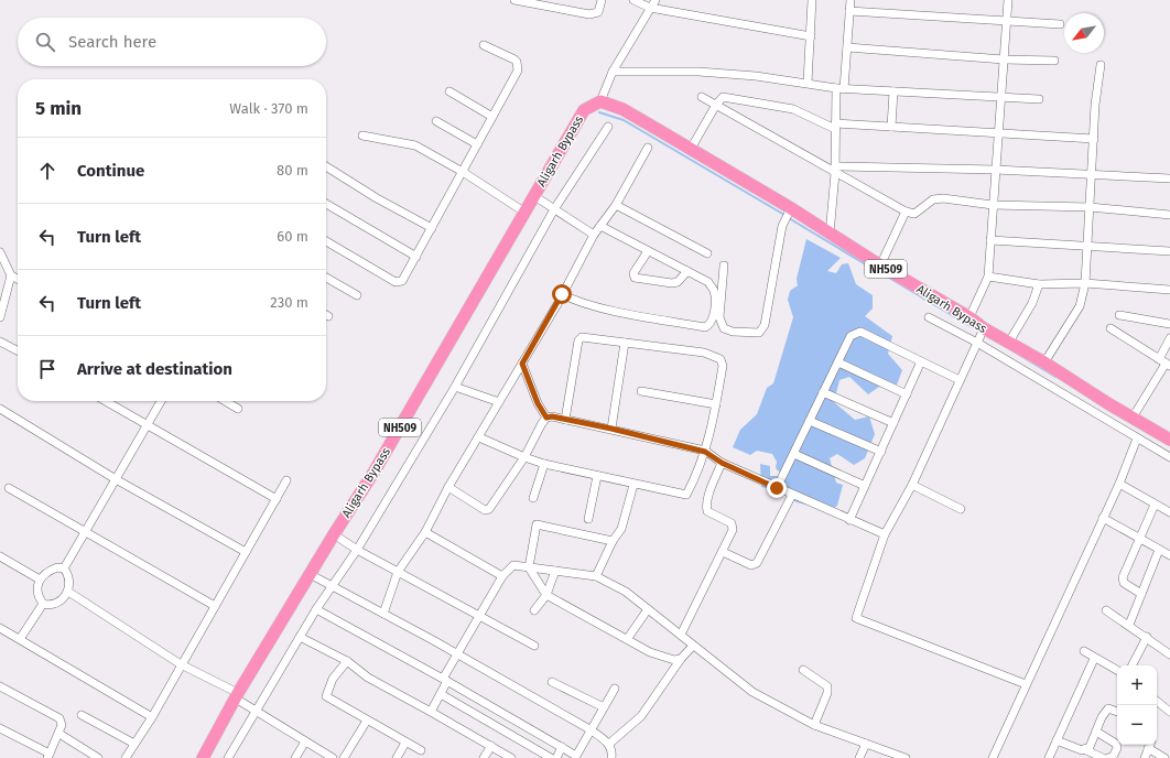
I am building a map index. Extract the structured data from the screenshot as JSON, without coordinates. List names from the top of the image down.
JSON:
{
  "streets": {
    "highway": ["Aligarh Bypass", "NH509"]
  },
  "north": "bottom left",
  "page": {
    "search": "Search here",
    "heading": ["5 min", "Walk · 370 m"],
    "list": [
      ["Continue", "80 m"],
      ["Turn left", "60 m"],
      ["Turn left", "230 m"],
      "Arrive at destination"
    ],
    "map_buttons": ["+", "−"]
  }
}
